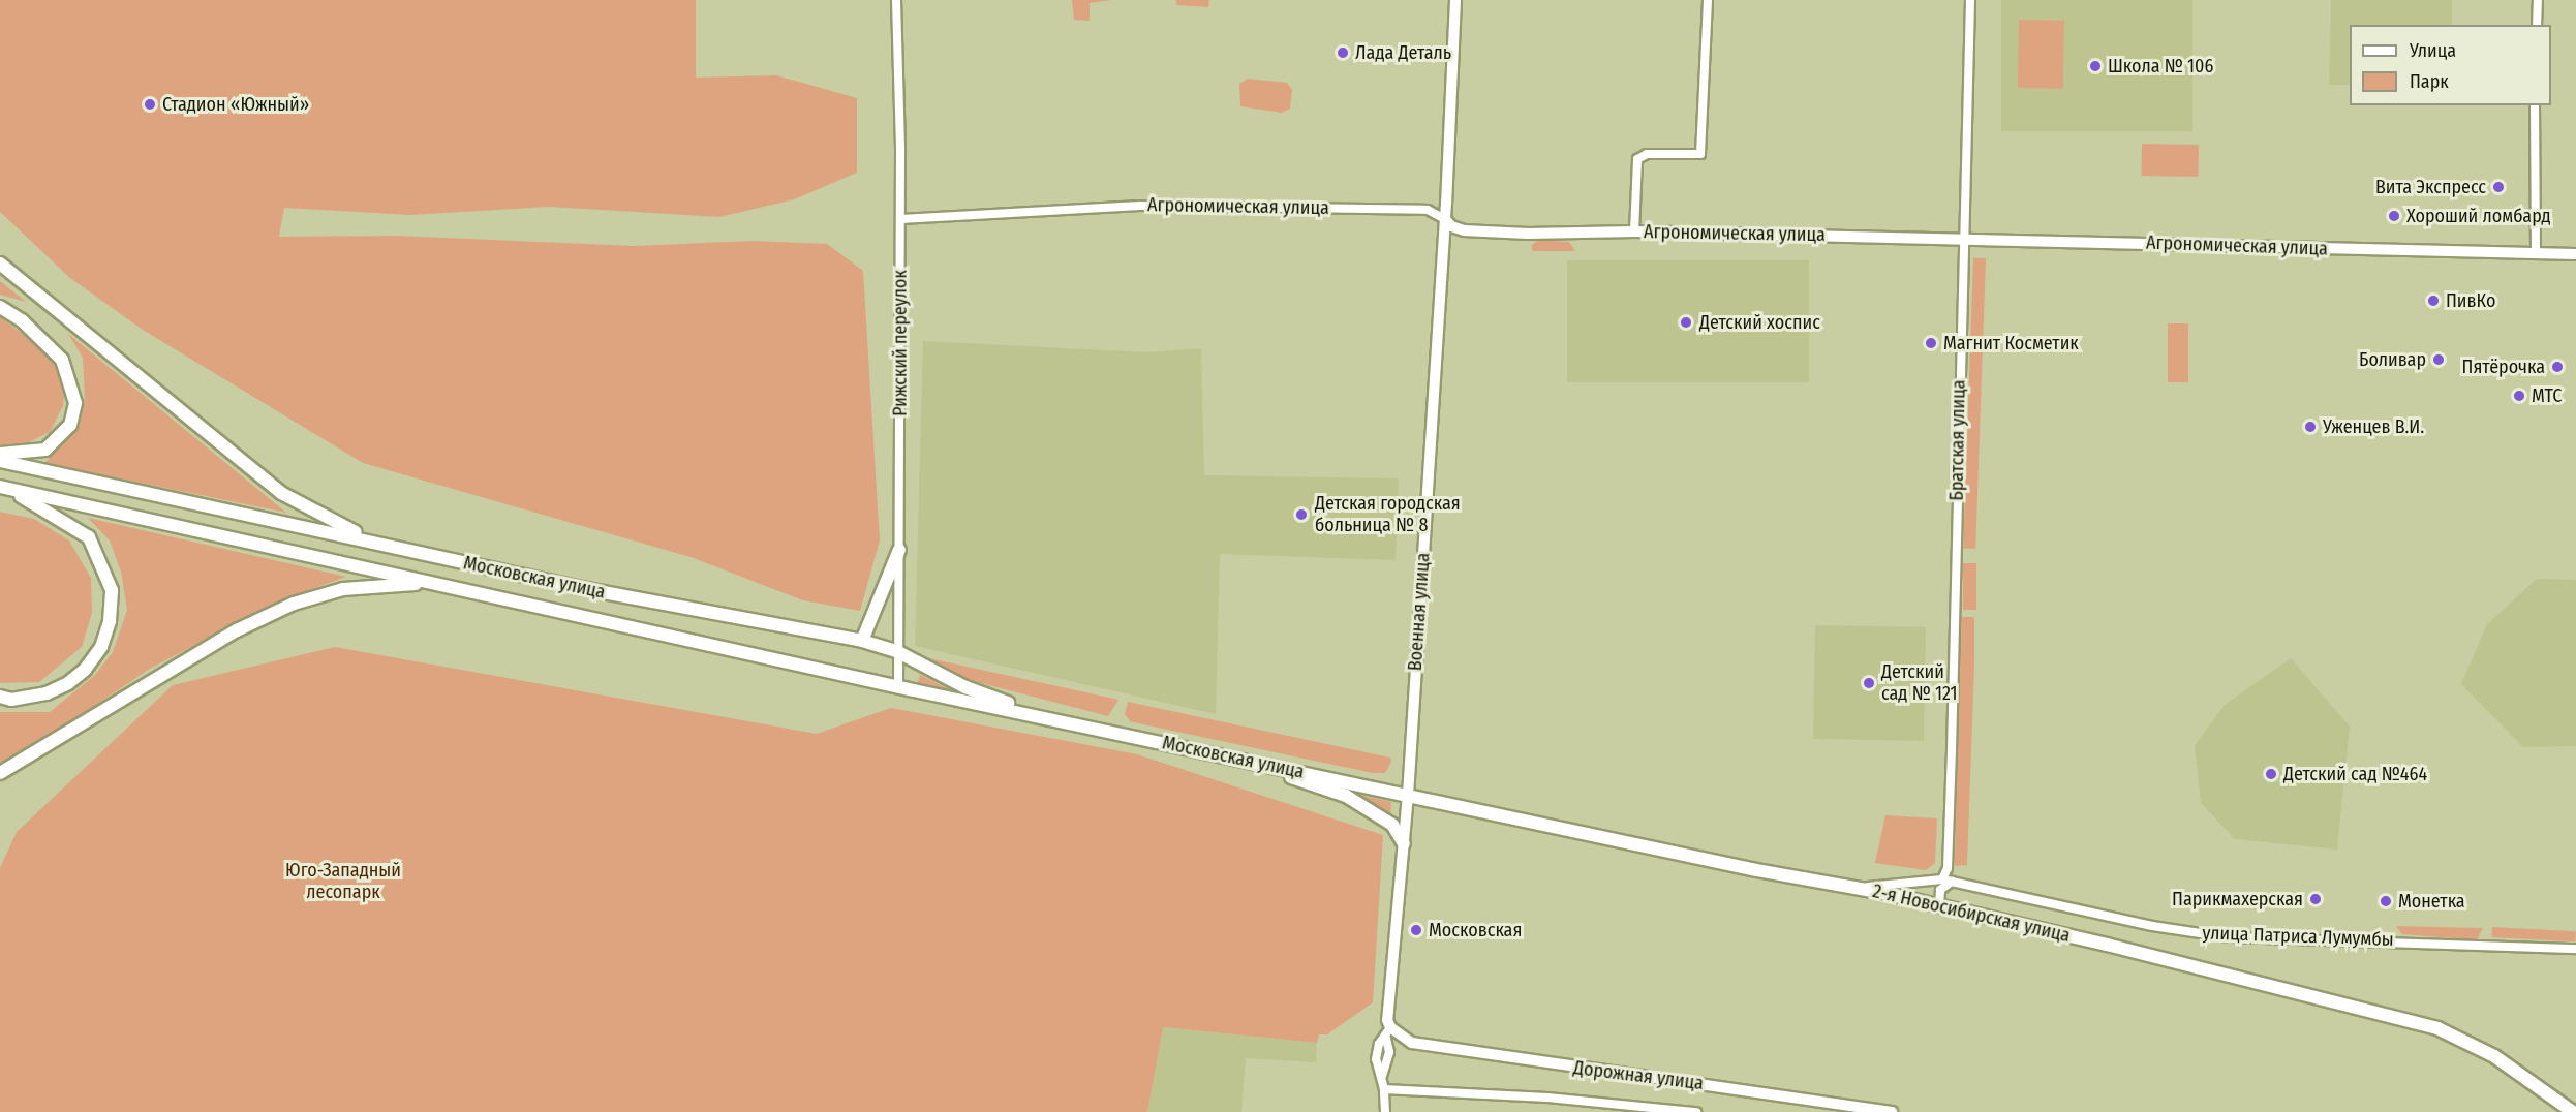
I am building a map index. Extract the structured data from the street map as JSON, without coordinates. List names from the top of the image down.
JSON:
{
  "streets": {
    "main road": ["Московская улица", "2-я Новосибирская улица"],
    "street": [
      "Агрономическая улица",
      "Рижский переулок",
      "Братская улица",
      "Военная улица",
      "улица Патриса Лумумбы",
      "Дорожная улица"
    ]
  },
  "crossings": [
    ["Агрономическая улица", "Рижский переулок"],
    ["Агрономическая улица", "Братская улица"],
    ["Агрономическая улица", "Военная улица"],
    ["Рижский переулок", "Московская улица"],
    ["Братская улица", "улица Патриса Лумумбы"],
    ["Московская улица", "Военная улица"],
    ["Московская улица", "2-я Новосибирская улица"],
    ["Военная улица", "2-я Новосибирская улица"],
    ["Военная улица", "Дорожная улица"],
    ["2-я Новосибирская улица", "улица Патриса Лумумбы"]
  ],
  "parks": ["Юго-Западный лесопарк"],
  "places": [
    "Лада Деталь",
    "Школа № 106",
    "Стадион «Южный»",
    "Вита Экспресс",
    "Хороший ломбард",
    "ПивКо",
    "Детский хоспис",
    "Магнит Косметик",
    "Боливар",
    "Пятёрочка",
    "МТС",
    "Уженцев В.И.",
    "Детская городская больница № 8",
    "Детский сад № 121",
    "Детский сад №464",
    "Парикмахерская",
    "Монетка",
    "Московская"
  ],
  "legend": ["Улица", "Парк"]
}
